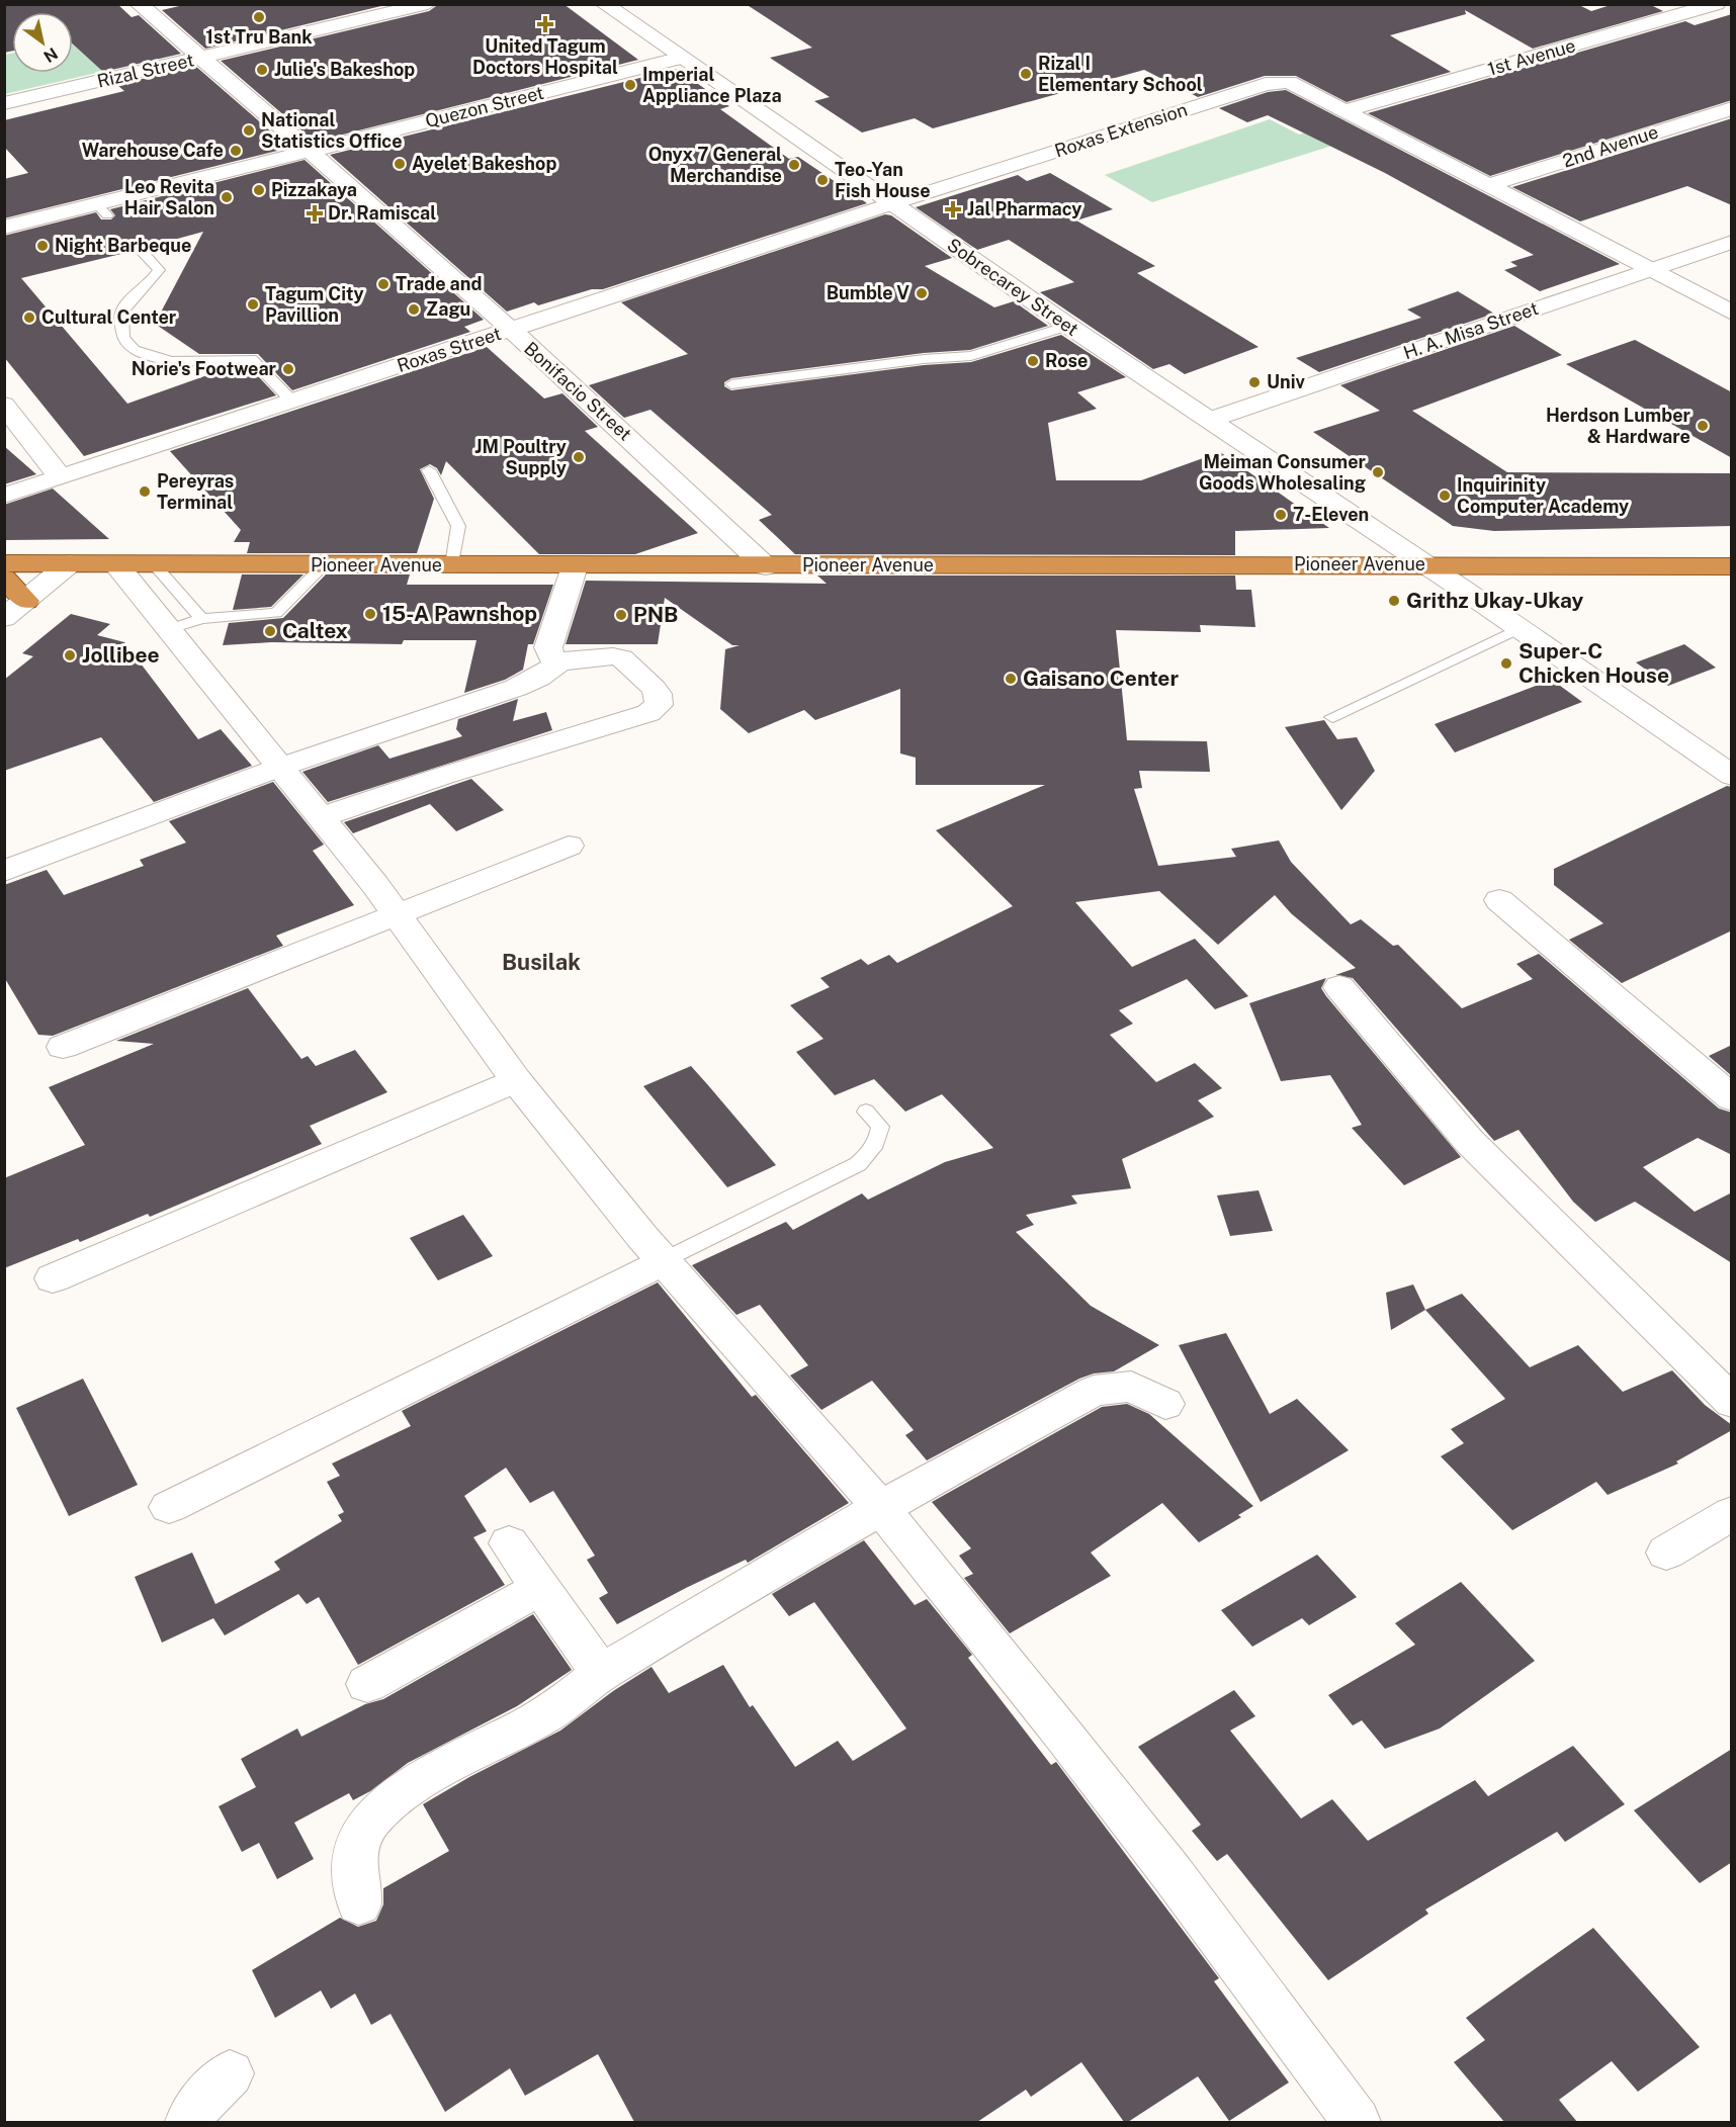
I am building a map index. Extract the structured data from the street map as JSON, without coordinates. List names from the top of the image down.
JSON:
{
  "streets": {
    "highway": ["Pioneer Avenue"],
    "street": [
      "1st Avenue",
      "Rizal Street",
      "Quezon Street",
      "Roxas Extension",
      "2nd Avenue",
      "Sobrecarey Street",
      "H. A. Misa Street",
      "Roxas Street",
      "Bonifacio Street"
    ]
  },
  "crossings": [
    ["1st Avenue", "Roxas Extension"],
    ["Rizal Street", "Bonifacio Street"],
    ["Quezon Street", "Sobrecarey Street"],
    ["Quezon Street", "Bonifacio Street"],
    ["Roxas Extension", "2nd Avenue"],
    ["Roxas Extension", "Sobrecarey Street"],
    ["Roxas Extension", "H. A. Misa Street"],
    ["Roxas Extension", "Roxas Street"],
    ["Sobrecarey Street", "H. A. Misa Street"],
    ["Sobrecarey Street", "Roxas Street"],
    ["Sobrecarey Street", "Pioneer Avenue"],
    ["Roxas Street", "Bonifacio Street"],
    ["Bonifacio Street", "Pioneer Avenue"]
  ],
  "districts": ["Busilak"],
  "places": {
    "other": [
      "1st Tru Bank",
      "Julie's Bakeshop",
      "Rizal I Elementary School",
      "Imperial Appliance Plaza",
      "National Statistics Office",
      "Warehouse Cafe",
      "Ayelet Bakeshop",
      "Onyx 7 General Merchandise",
      "Teo-Yan Fish House",
      "Pizzakaya",
      "Leo Revita Hair Salon",
      "Night Barbeque",
      "Trade and",
      "Bumble V",
      "Tagum City Pavillion",
      "Zagu",
      "Cultural Center",
      "Rose",
      "Norie's Footwear",
      "Univ",
      "Herdson Lumber & Hardware",
      "JM Poultry Supply",
      "Meiman Consumer Goods Wholesaling",
      "Pereyras Terminal",
      "Inquirinity Computer Academy",
      "7-Eleven",
      "Grithz Ukay-Ukay",
      "15-A Pawnshop",
      "PNB",
      "Caltex",
      "Jollibee",
      "Super-C Chicken House",
      "Gaisano Center"
    ],
    "health": ["United Tagum Doctors Hospital", "Jal Pharmacy", "Dr. Ramiscal"]
  },
  "north": "bottom right"
}
